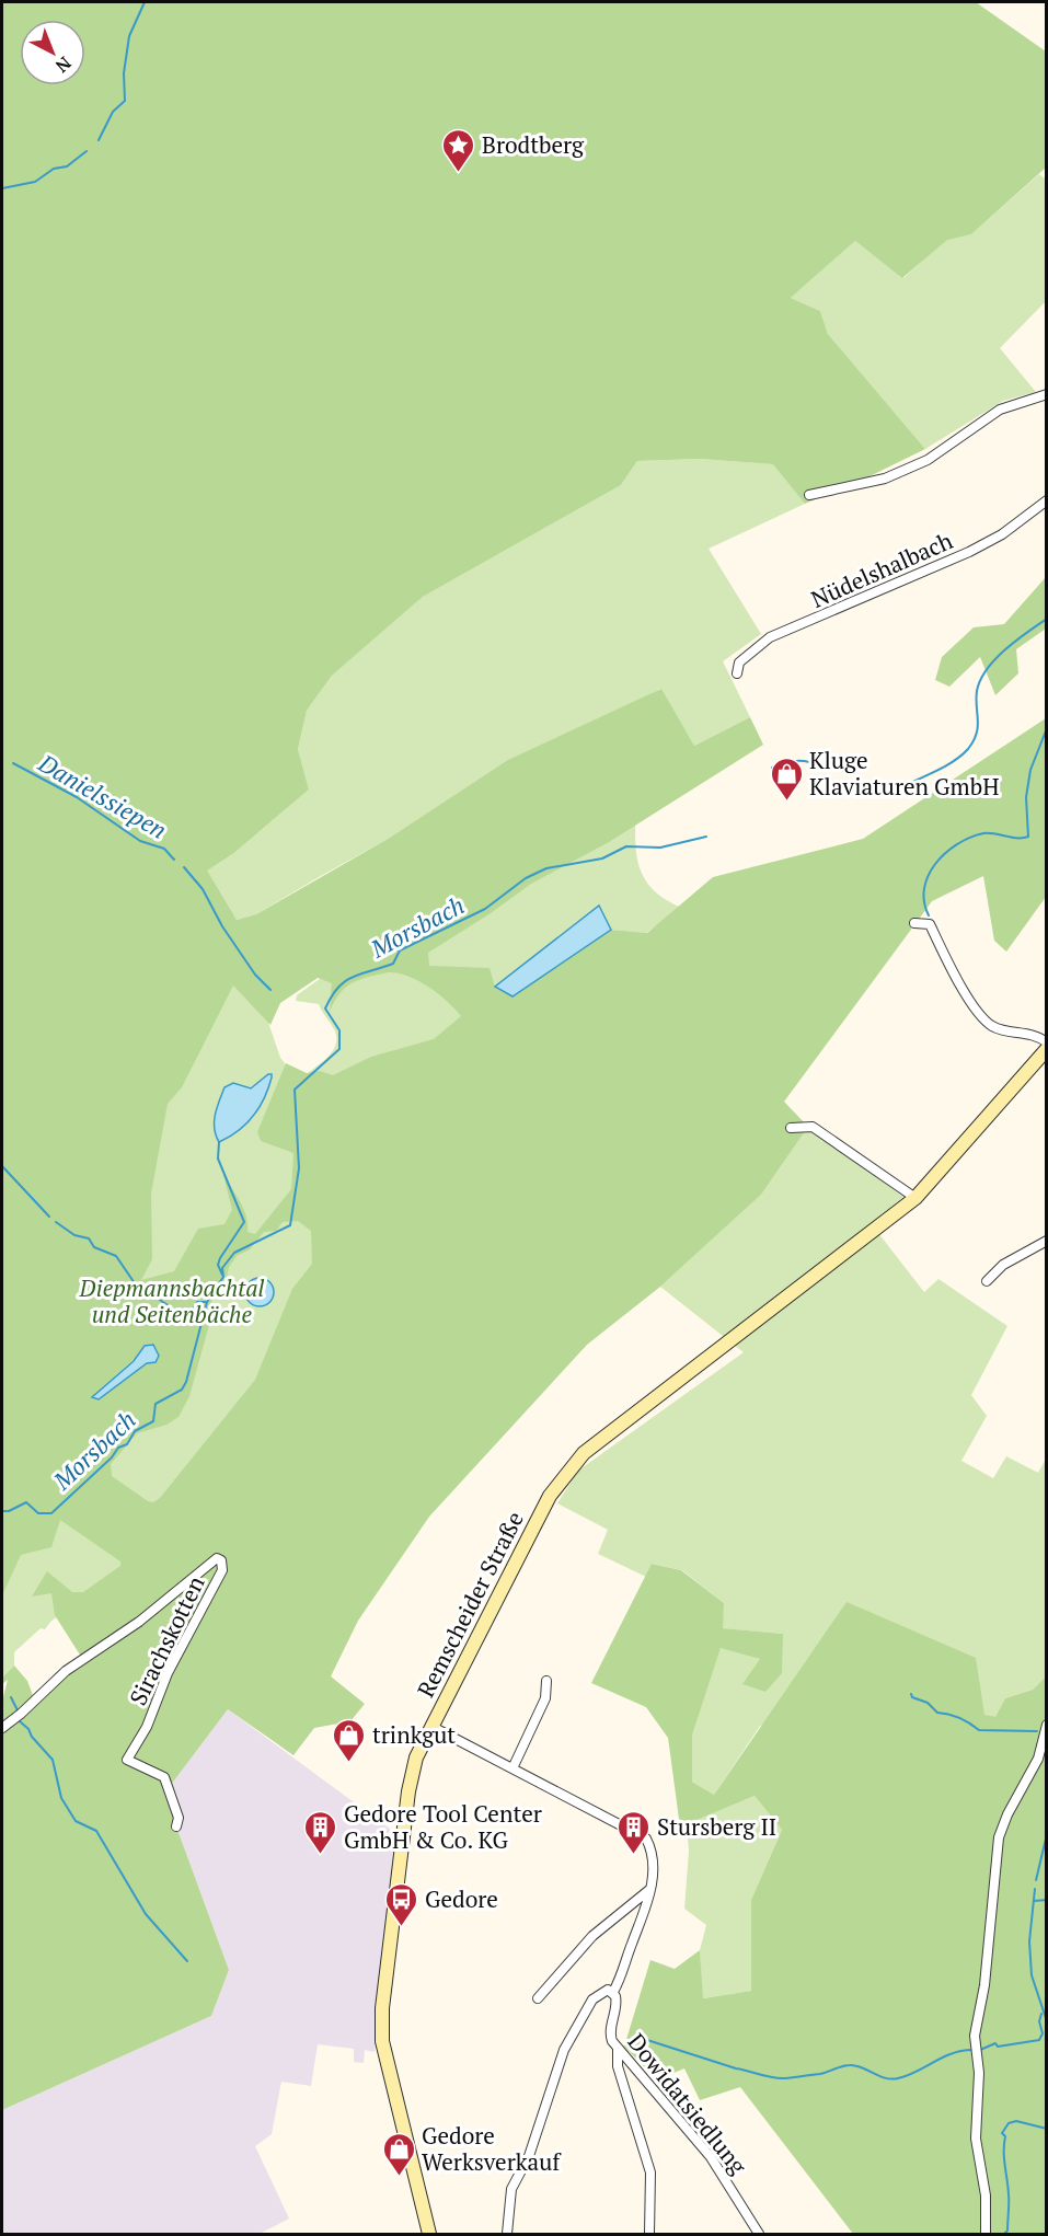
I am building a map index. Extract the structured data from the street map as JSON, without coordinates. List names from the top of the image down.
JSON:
{
  "streets": {
    "main road": ["Remscheider Straße"],
    "street": ["Nüdelshalbach", "Sirachskotten", "Dowidatsiedlung"]
  },
  "water": ["Danielssiepen", "Morsbach"],
  "parks": ["Diepmannsbachtal und Seitenbäche"],
  "places": {
    "place": ["Brodtberg"],
    "shop": ["Kluge Klaviaturen GmbH", "trinkgut", "Gedore Werksverkauf"],
    "building": ["Gedore Tool Center GmbH & Co. KG", "Stursberg II"],
    "bus stop": ["Gedore"]
  },
  "north": "bottom right"
}
